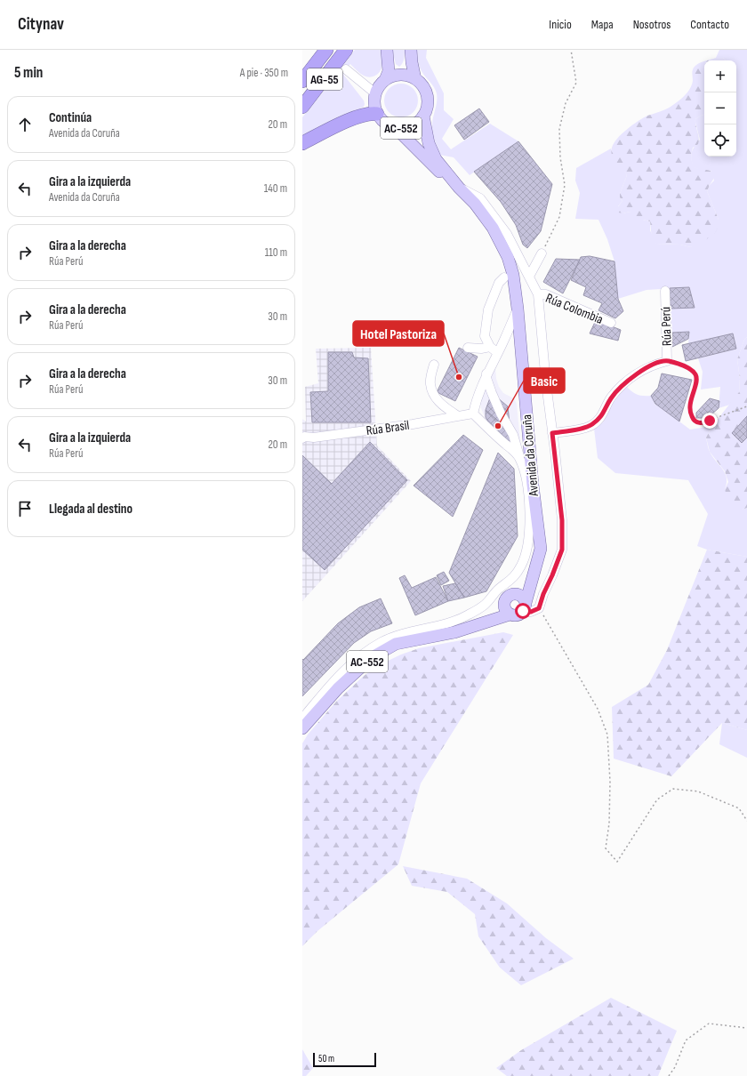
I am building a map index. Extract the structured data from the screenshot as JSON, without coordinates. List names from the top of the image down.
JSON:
{
  "streets": {
    "highway": ["AG-55"],
    "main road": ["AC-552", "Avenida da Coruña"],
    "street": ["Rúa Colombia", "Rúa Perú", "Rúa Brasil"]
  },
  "crossings": [
    ["AC-552", "Avenida da Coruña"],
    ["Rúa Colombia", "Avenida da Coruña"],
    ["Rúa Perú", "Avenida da Coruña"],
    ["Rúa Brasil", "Avenida da Coruña"]
  ],
  "places": ["Hotel Pastoriza", "Basic"],
  "scale_bar": "50 m",
  "page": {
    "header": "Citynav",
    "nav": [
      "Inicio",
      "Mapa",
      "Nosotros",
      "Contacto"
    ],
    "heading": ["5 min", "A pie · 350 m"],
    "map_buttons": ["+", "−"],
    "list": [
      ["Continúa", "Avenida da Coruña", "20 m"],
      ["Gira a la izquierda", "Avenida da Coruña", "140 m"],
      ["Gira a la derecha", "Rúa Perú", "110 m"],
      ["Gira a la derecha", "Rúa Perú", "30 m"],
      ["Gira a la derecha", "Rúa Perú", "30 m"],
      ["Gira a la izquierda", "Rúa Perú", "20 m"],
      "Llegada al destino"
    ],
    "scale": "50 m"
  }
}
